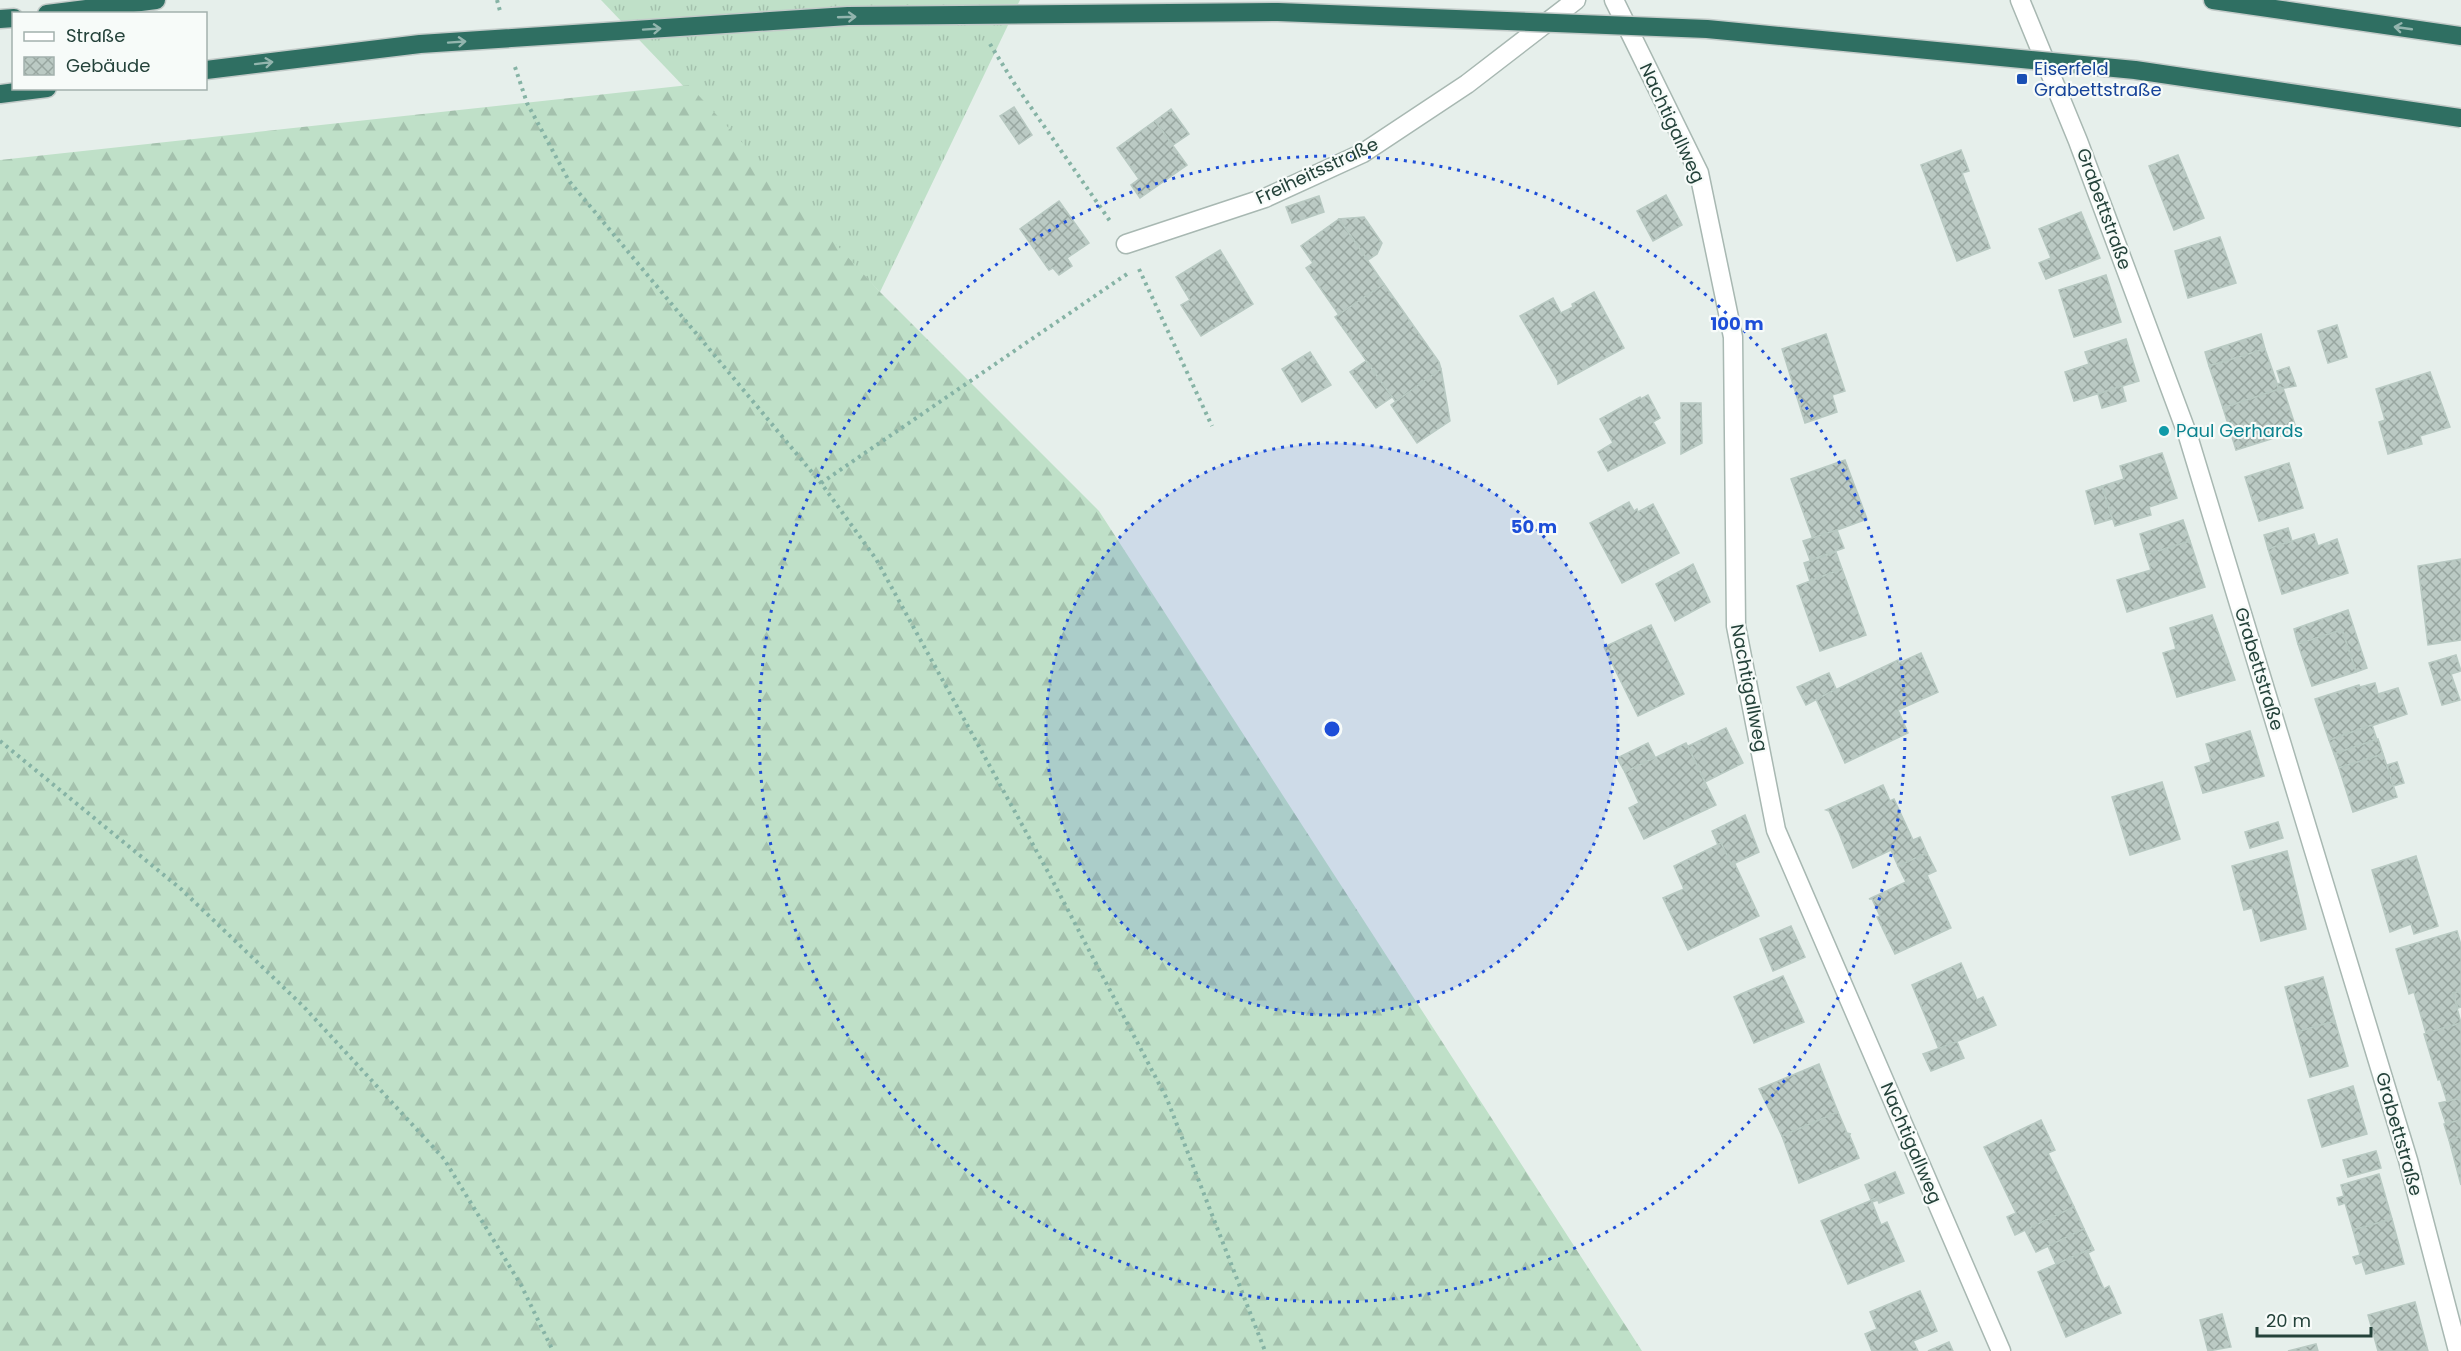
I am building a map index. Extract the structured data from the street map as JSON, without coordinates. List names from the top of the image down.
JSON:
{
  "streets": {
    "street": ["Nachtigallweg", "Freiheitsstraße", "Grabettstraße"]
  },
  "places": {
    "transit": ["Eiserfeld Grabettstraße"],
    "other": ["Paul Gerhards"]
  },
  "legend": ["Straße", "Gebäude"],
  "scale_bar": "20 m",
  "rings": ["100 m", "50 m"]
}
